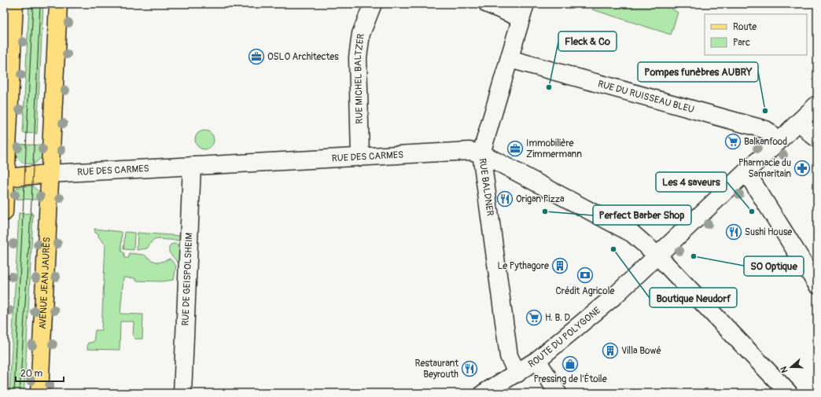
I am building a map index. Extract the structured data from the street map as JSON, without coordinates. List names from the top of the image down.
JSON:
{
  "streets": {
    "main road": ["AVENUE JEAN JAURÈS"],
    "street": [
      "RUE MICHEL BALTZER",
      "RUE DU RUISSEAU BLEU",
      "RUE DES CARMES",
      "RUE BALDNER",
      "RUE DE GEISPOLSHEIM",
      "ROUTE DU POLYGONE"
    ]
  },
  "crossings": [
    ["RUE MICHEL BALTZER", "RUE DES CARMES"],
    ["RUE DU RUISSEAU BLEU", "RUE BALDNER"],
    ["RUE DU RUISSEAU BLEU", "ROUTE DU POLYGONE"],
    ["RUE DES CARMES", "RUE BALDNER"],
    ["RUE DES CARMES", "RUE DE GEISPOLSHEIM"],
    ["RUE DES CARMES", "AVENUE JEAN JAURÈS"],
    ["RUE DES CARMES", "ROUTE DU POLYGONE"],
    ["RUE BALDNER", "ROUTE DU POLYGONE"]
  ],
  "places": {
    "office": ["OSLO Architectes", "Immobilière Zimmermann"],
    "other": [
      "Fleck & Co",
      "Pompes funèbres AUBRY",
      "Perfect Barber Shop",
      "Les 4 saveurs",
      "Boutique Neudorf",
      "SO Optique"
    ],
    "supermarket": ["Balkanfood", "H. B. D"],
    "pharmacy": ["Pharmacie du Samaritain"],
    "restaurant": ["Origan Pizza", "Sushi House", "Restaurant Beyrouth"],
    "building": ["Le Pythagore", "Villa Bowé"],
    "bank": ["Crédit Agricole"],
    "shop": ["Pressing de l'Étoile"]
  },
  "legend": ["Route", "Parc"],
  "scale_bar": "20 m",
  "north": "left"
}
